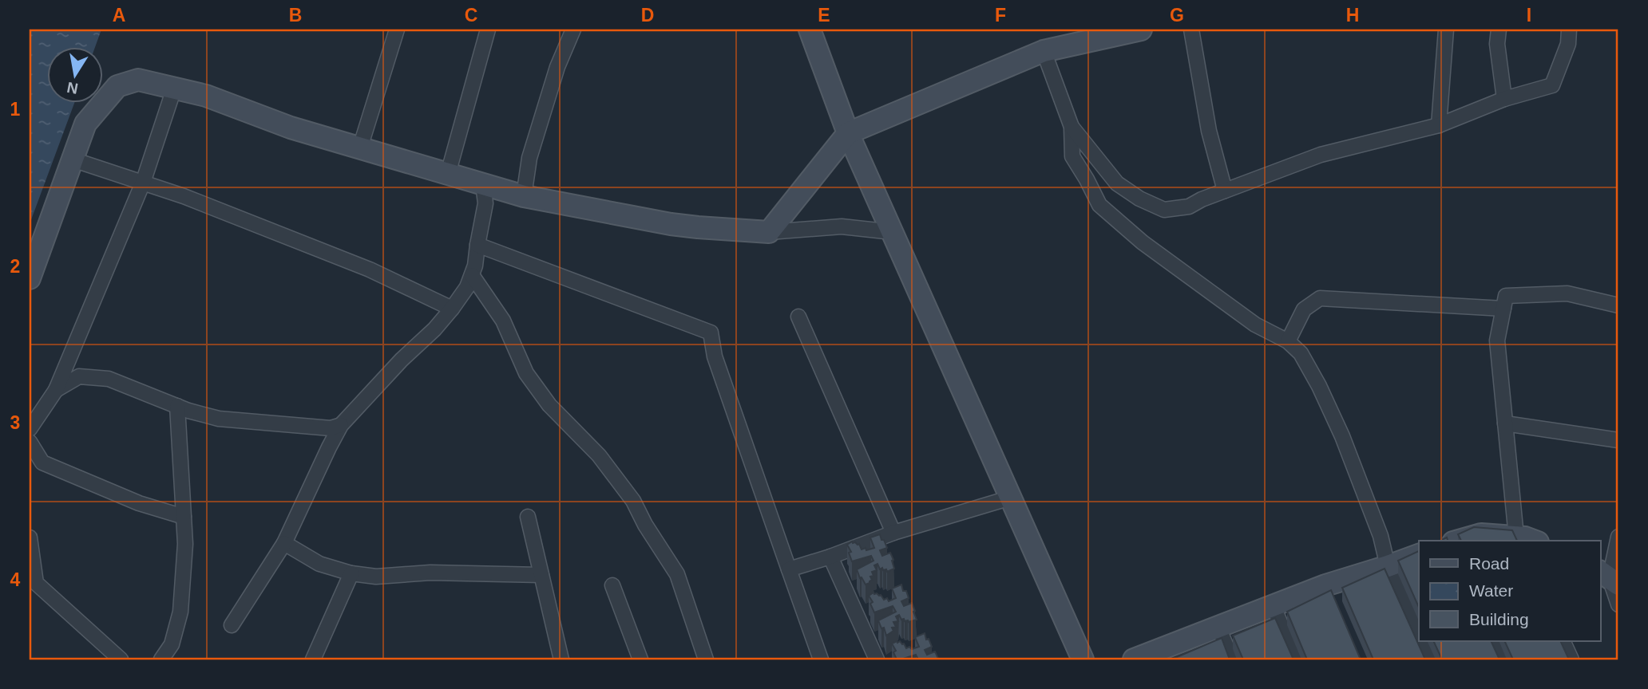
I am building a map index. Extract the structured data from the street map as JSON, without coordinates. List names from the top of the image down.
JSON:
{
  "legend": ["Road", "Water", "Building"],
  "north": "bottom",
  "grid": {
    "columns": [
      "A",
      "B",
      "C",
      "D",
      "E",
      "F",
      "G",
      "H",
      "I"
    ],
    "rows": [
      "1",
      "2",
      "3",
      "4"
    ]
  }
}
